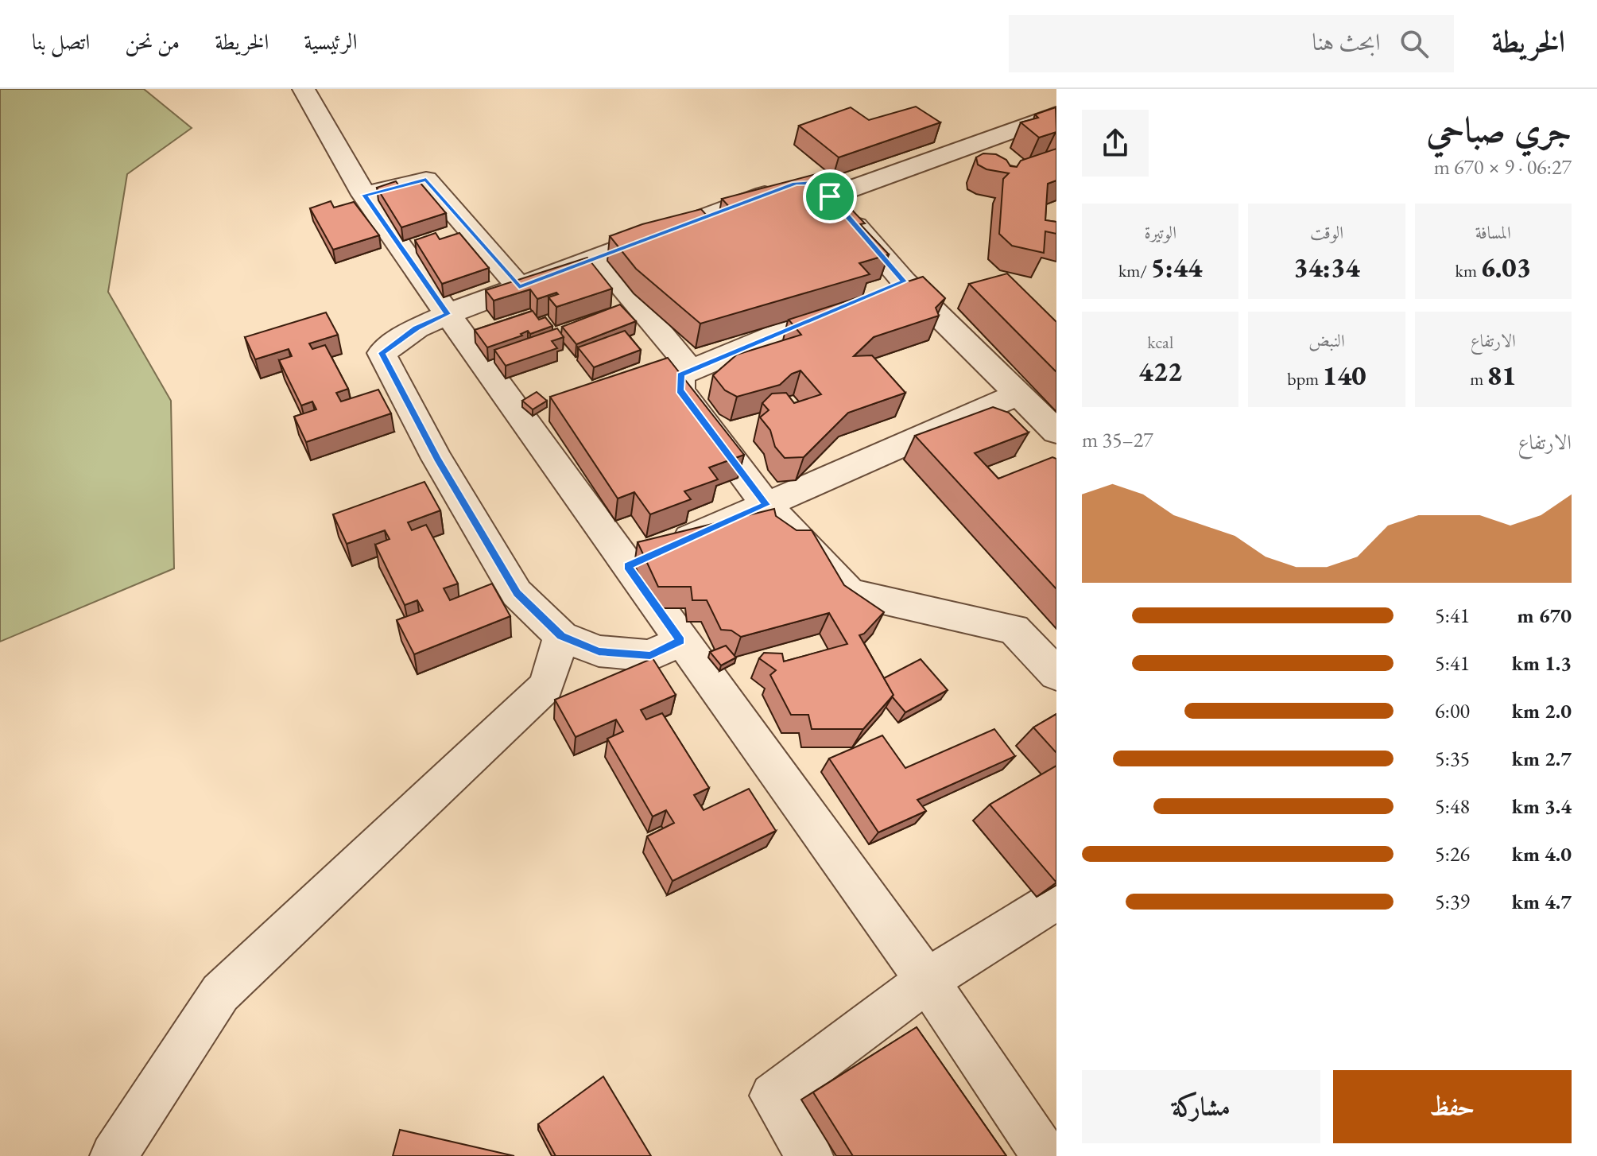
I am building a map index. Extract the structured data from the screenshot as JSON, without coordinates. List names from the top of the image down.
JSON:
{
  "page": {
    "header": "الخريطة",
    "search": "ابحث هنا",
    "nav": [
      "الرئيسية",
      "الخريطة",
      "من نحن",
      "اتصل بنا"
    ],
    "heading": ["جري صباحي", "06:27 · 9 × 670 m"],
    "stats": [
      ["المسافة", "6.03 km"],
      ["الوقت", "34:34"],
      ["الوتيرة", "5:44 /km"],
      ["الارتفاع", "81 m"],
      ["النبض", "140 bpm"],
      ["kcal", "422"]
    ],
    "chart": ["الارتفاع", "27–35 m"],
    "list": [
      {
        "name": "670 m",
        "note": "5:41"
      },
      {
        "name": "1.3 km",
        "note": "5:41"
      },
      {
        "name": "2.0 km",
        "note": "6:00"
      },
      {
        "name": "2.7 km",
        "note": "5:35"
      },
      {
        "name": "3.4 km",
        "note": "5:48"
      },
      {
        "name": "4.0 km",
        "note": "5:26"
      },
      {
        "name": "4.7 km",
        "note": "5:39"
      }
    ],
    "buttons": ["حفظ", "مشاركة"]
  }
}
